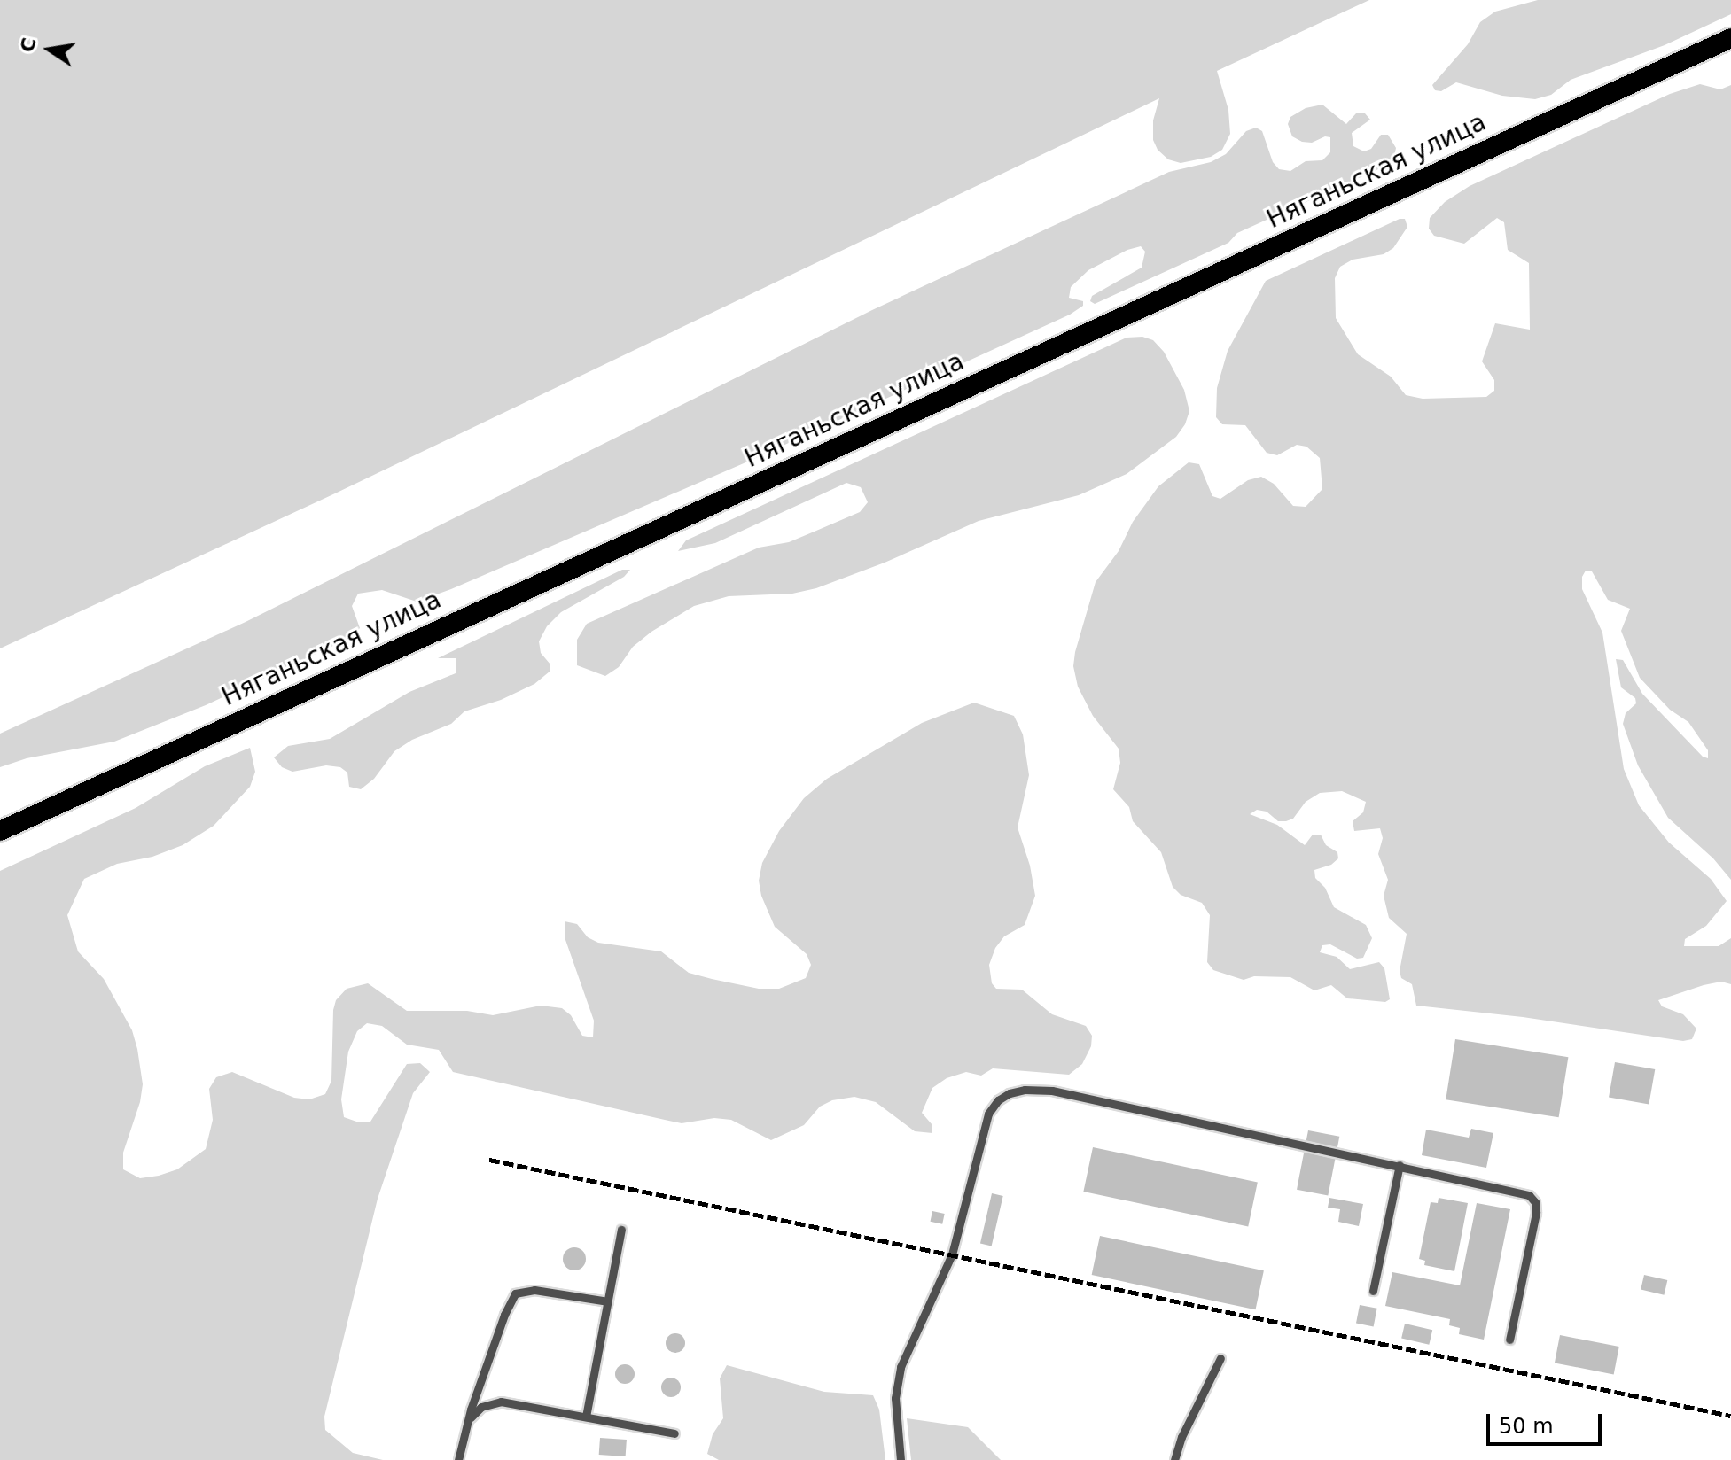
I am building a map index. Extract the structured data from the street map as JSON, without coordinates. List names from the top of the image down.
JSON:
{
  "streets": {
    "highway": ["Няганьская улица"]
  },
  "scale_bar": "50 m",
  "north": "left"
}
